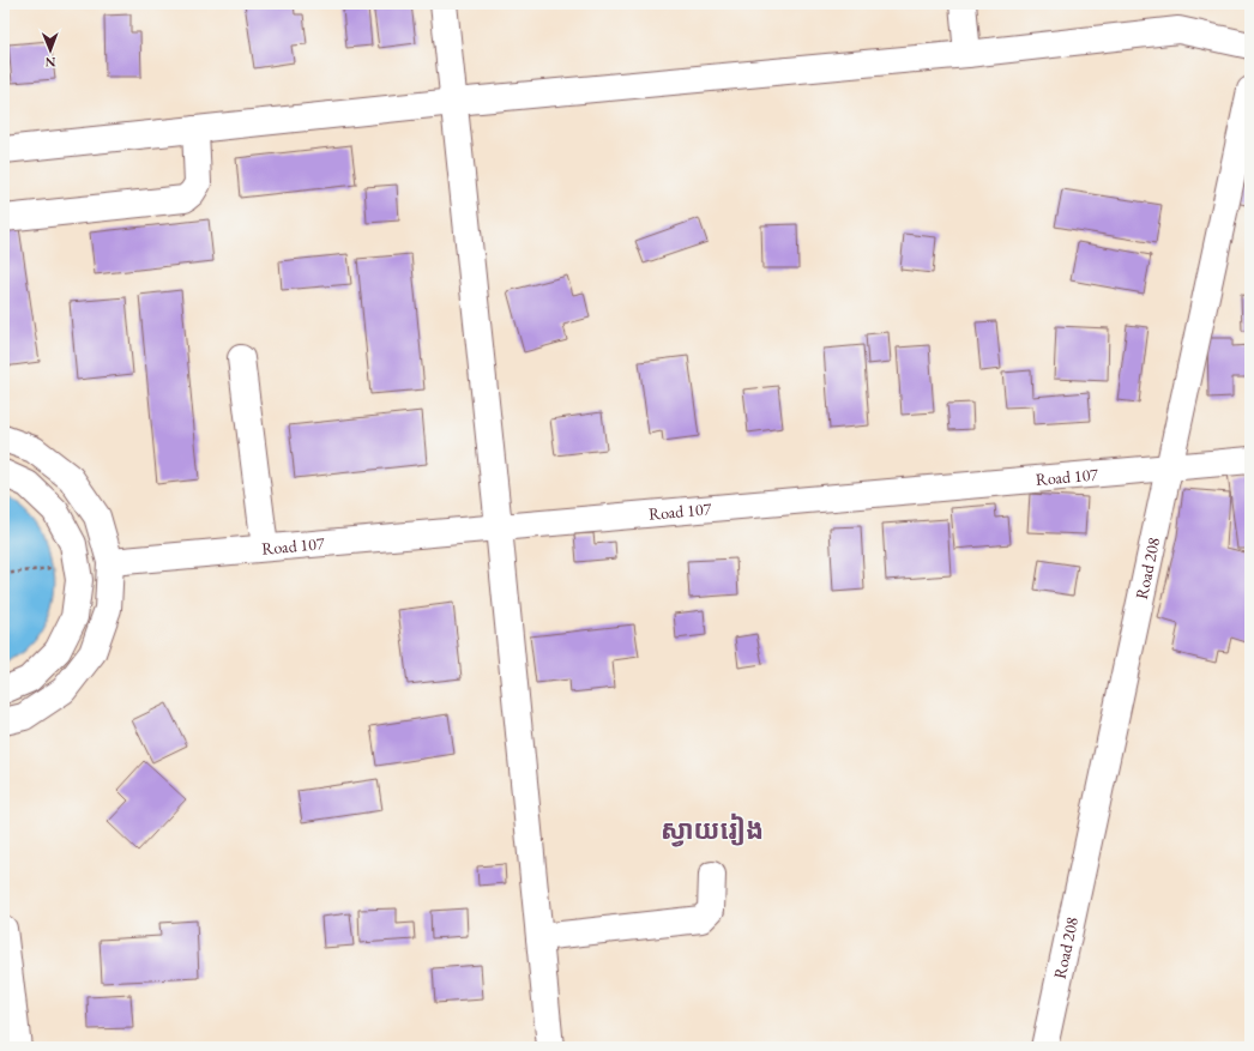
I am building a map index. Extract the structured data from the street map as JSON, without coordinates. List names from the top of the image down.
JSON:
{
  "streets": {
    "street": ["Road 107", "Road 208"]
  },
  "crossings": [
    ["Road 107", "Road 208"]
  ],
  "districts": ["ស្វាយរៀង"],
  "north": "bottom"
}
